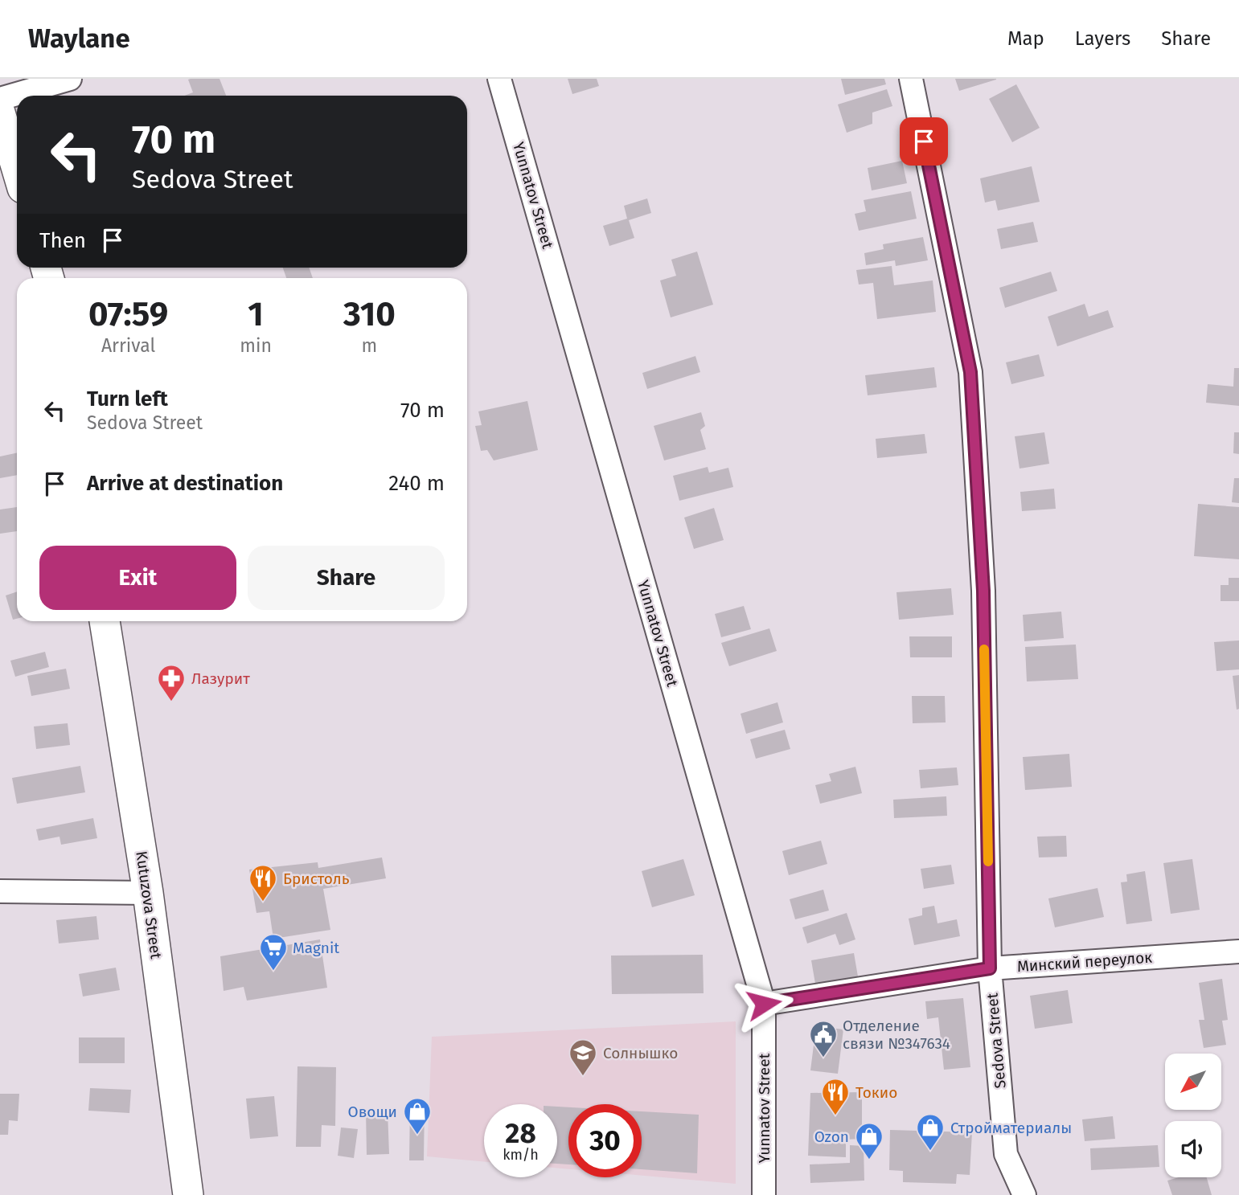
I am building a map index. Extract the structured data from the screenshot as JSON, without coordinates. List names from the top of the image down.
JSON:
{
  "streets": {
    "main road": ["Kutuzova Street"],
    "street": ["Yunnatov Street", "Минский переулок", "Sedova Street"]
  },
  "crossings": [
    ["Yunnatov Street", "Минский переулок"],
    ["Минский переулок", "Sedova Street"]
  ],
  "places": {
    "pharmacy": ["Лазурит"],
    "restaurant": ["Бристоль", "Токио"],
    "supermarket": ["Magnit"],
    "public building": ["Отделение связи №347634"],
    "school or university": ["Солнышко"],
    "shop": ["Овощи", "Стройматериалы", "Ozon"]
  },
  "north": "bottom left",
  "page": {
    "header": "Waylane",
    "nav": ["Map", "Layers", "Share"],
    "turn": ["70 m", "Sedova Street"],
    "then": "Then",
    "eta": [
      "07:59",
      "Arrival",
      "1",
      "min",
      "310",
      "m"
    ],
    "list": [
      {
        "name": "Turn left",
        "note": "Sedova Street",
        "value": "70 m"
      },
      {
        "name": "Arrive at destination",
        "value": "240 m"
      }
    ],
    "buttons": ["Exit", "Share"],
    "speed": "28 km/h",
    "limit": "30"
  }
}
